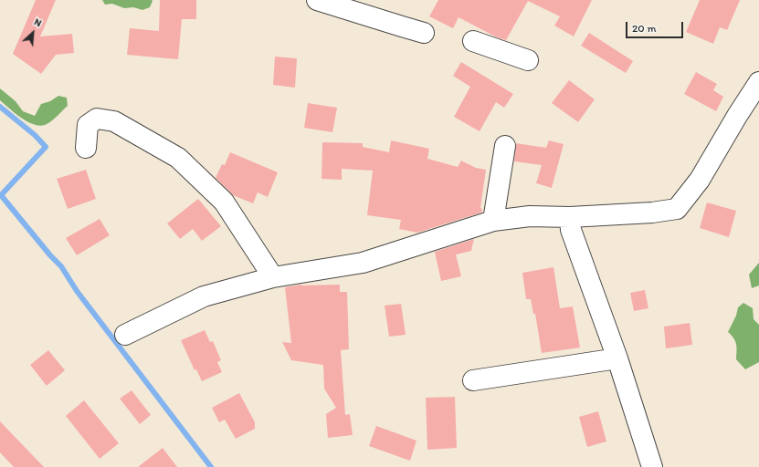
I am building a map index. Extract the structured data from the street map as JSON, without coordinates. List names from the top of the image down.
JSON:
{
  "scale_bar": "20 m",
  "north": "top right"
}
